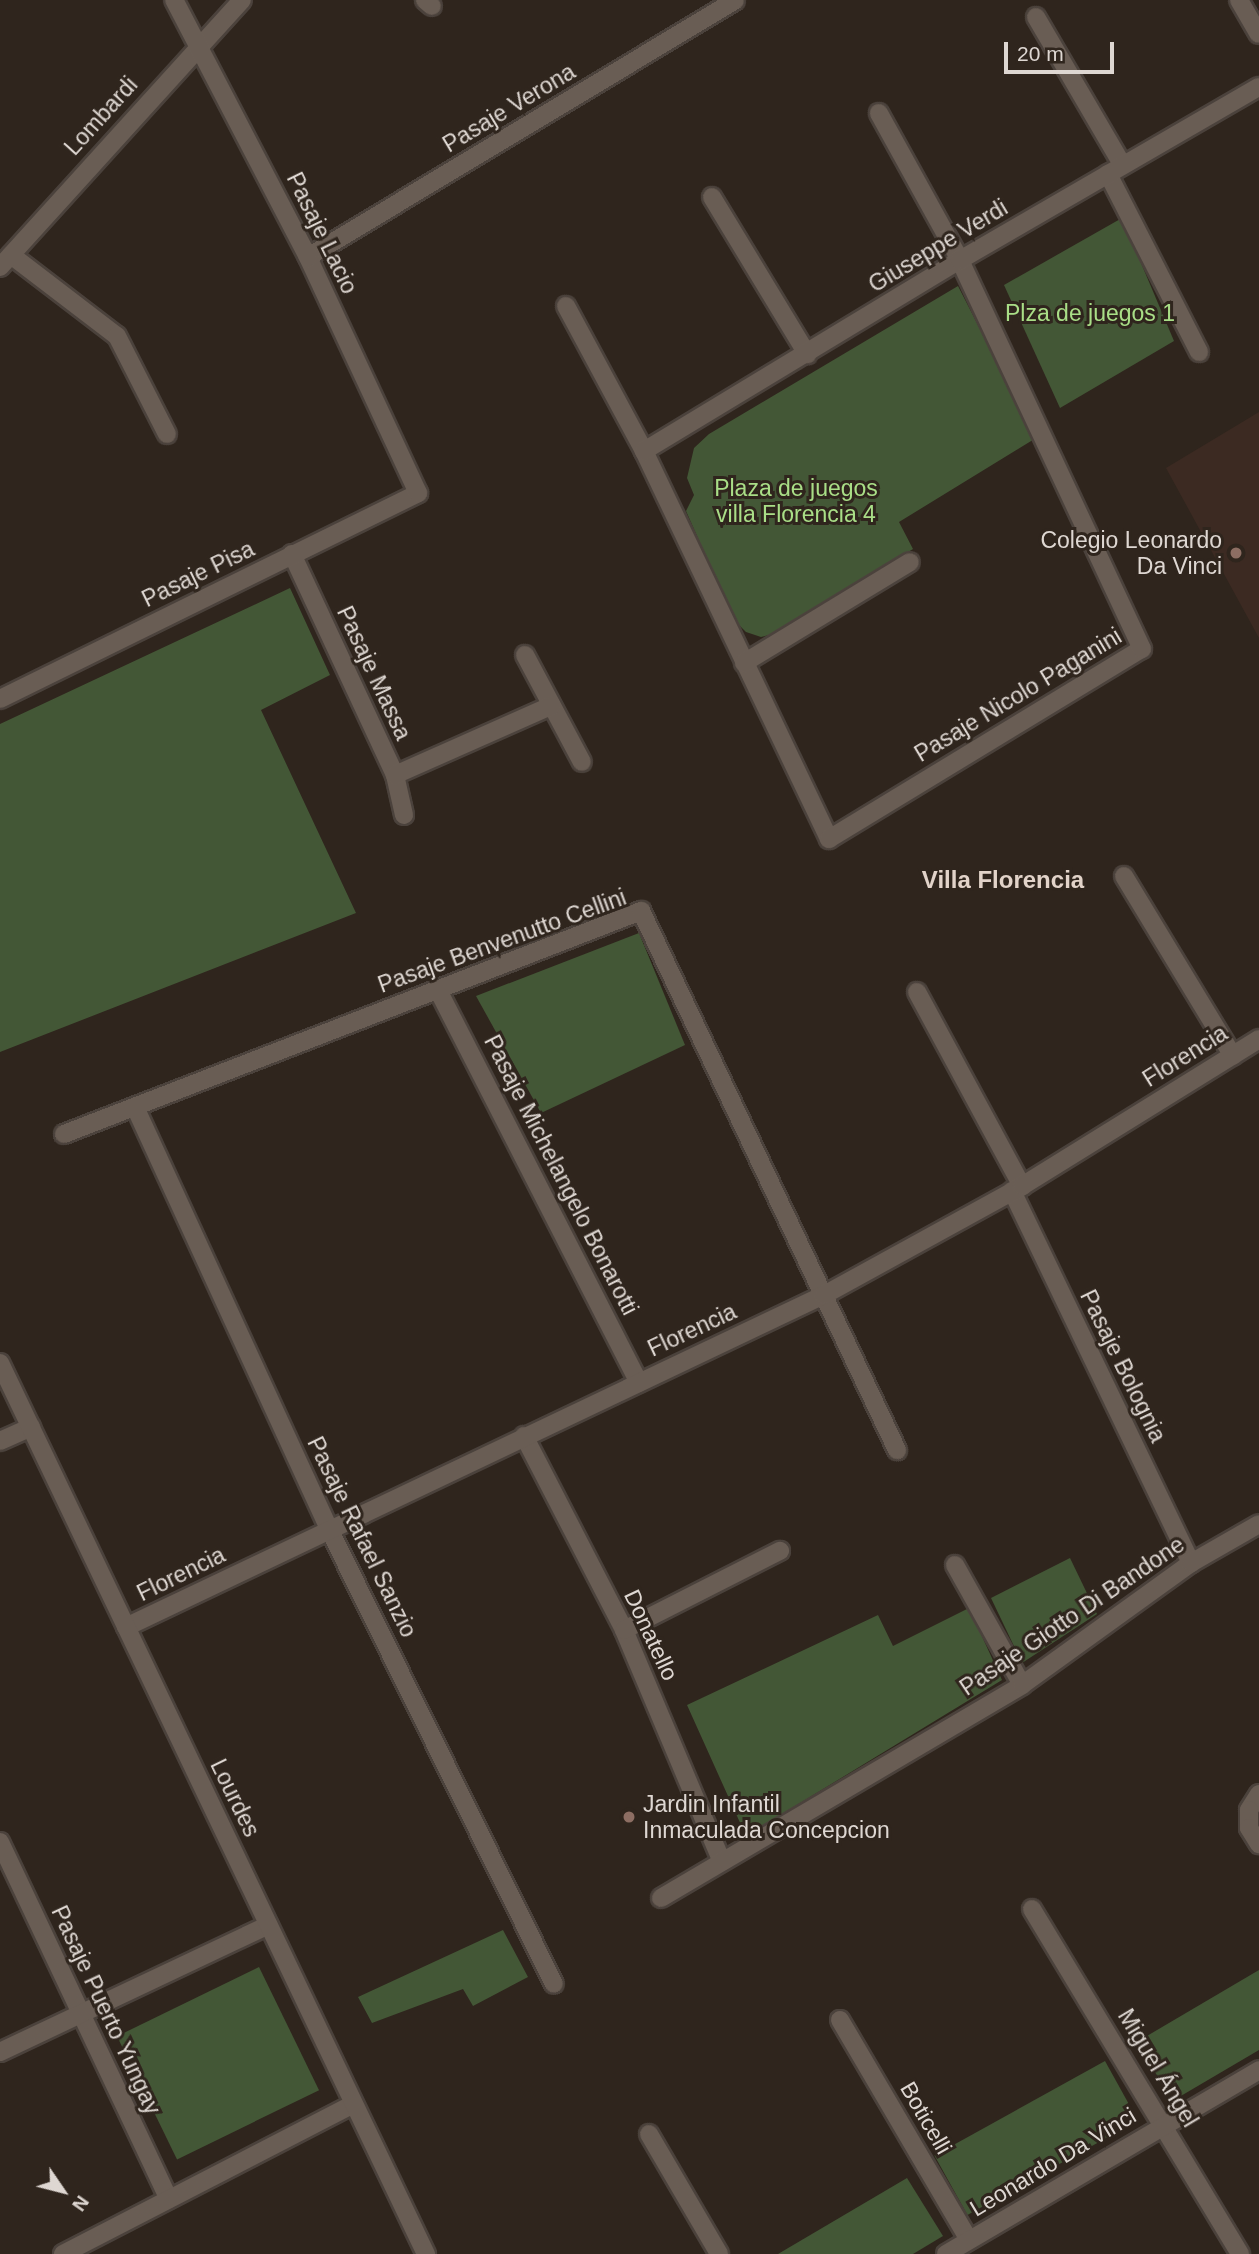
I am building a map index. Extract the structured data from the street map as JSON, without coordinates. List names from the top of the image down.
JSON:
{
  "streets": {
    "street": [
      "Pasaje Verona",
      "Lombardi",
      "Pasaje Lacio",
      "Giuseppe Verdi",
      "Pasaje Pisa",
      "Pasaje Massa",
      "Pasaje Nicolo Paganini",
      "Pasaje Benvenutto Cellini",
      "Florencia",
      "Pasaje Michelangelo Bonarotti",
      "Pasaje Bolognia",
      "Pasaje Rafael Sanzio",
      "Pasaje Giotto Di Bandone",
      "Donatello",
      "Lourdes",
      "Pasaje Puerto Yungay",
      "Miguel Ángel",
      "Boticelli",
      "Leonardo Da Vinci"
    ]
  },
  "crossings": [
    ["Pasaje Verona", "Pasaje Lacio"],
    ["Lombardi", "Pasaje Lacio"],
    ["Pasaje Lacio", "Pasaje Pisa"],
    ["Giuseppe Verdi", "Pasaje Nicolo Paganini"],
    ["Pasaje Pisa", "Pasaje Massa"],
    ["Pasaje Benvenutto Cellini", "Florencia"],
    ["Pasaje Benvenutto Cellini", "Pasaje Michelangelo Bonarotti"],
    ["Pasaje Benvenutto Cellini", "Pasaje Rafael Sanzio"],
    ["Florencia", "Pasaje Michelangelo Bonarotti"],
    ["Florencia", "Pasaje Bolognia"],
    ["Florencia", "Pasaje Rafael Sanzio"],
    ["Florencia", "Donatello"],
    ["Florencia", "Lourdes"],
    ["Pasaje Bolognia", "Pasaje Giotto Di Bandone"],
    ["Pasaje Giotto Di Bandone", "Donatello"],
    ["Miguel Ángel", "Leonardo Da Vinci"],
    ["Boticelli", "Leonardo Da Vinci"]
  ],
  "districts": ["Villa Florencia"],
  "parks": ["Plza de juegos 1", "Plaza de juegos villa Florencia 4"],
  "places": ["Colegio Leonardo Da Vinci", "Jardin Infantil Inmaculada Concepcion"],
  "scale_bar": "20 m",
  "north": "bottom right"
}
